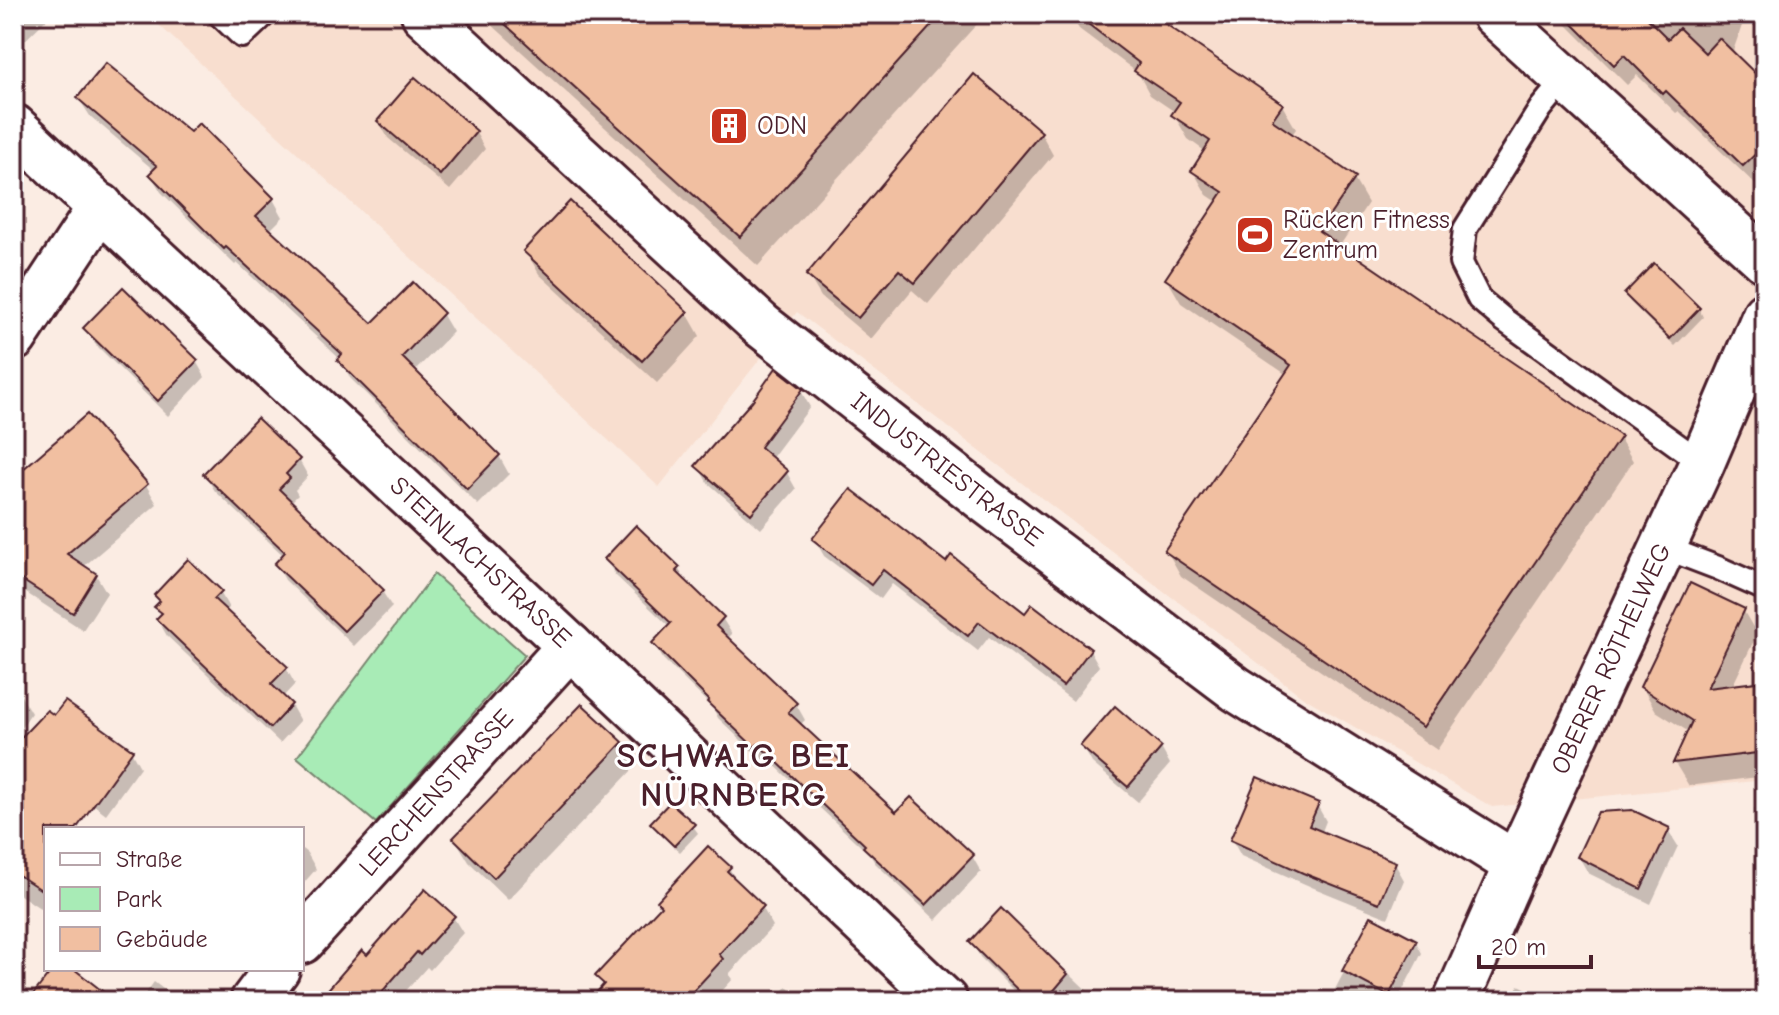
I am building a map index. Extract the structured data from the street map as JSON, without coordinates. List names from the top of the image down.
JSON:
{
  "streets": {
    "street": [
      "INDUSTRIESTRASSE",
      "STEINLACHSTRASSE",
      "OBERER RÖTHELWEG",
      "LERCHENSTRASSE"
    ]
  },
  "crossings": [
    ["INDUSTRIESTRASSE", "OBERER RÖTHELWEG"],
    ["STEINLACHSTRASSE", "LERCHENSTRASSE"]
  ],
  "districts": ["SCHWAIG BEI NÜRNBERG"],
  "places": {
    "building": ["ODN"],
    "sports": ["Rücken Fitness Zentrum"]
  },
  "legend": ["Straße", "Park", "Gebäude"],
  "scale_bar": "20 m"
}
